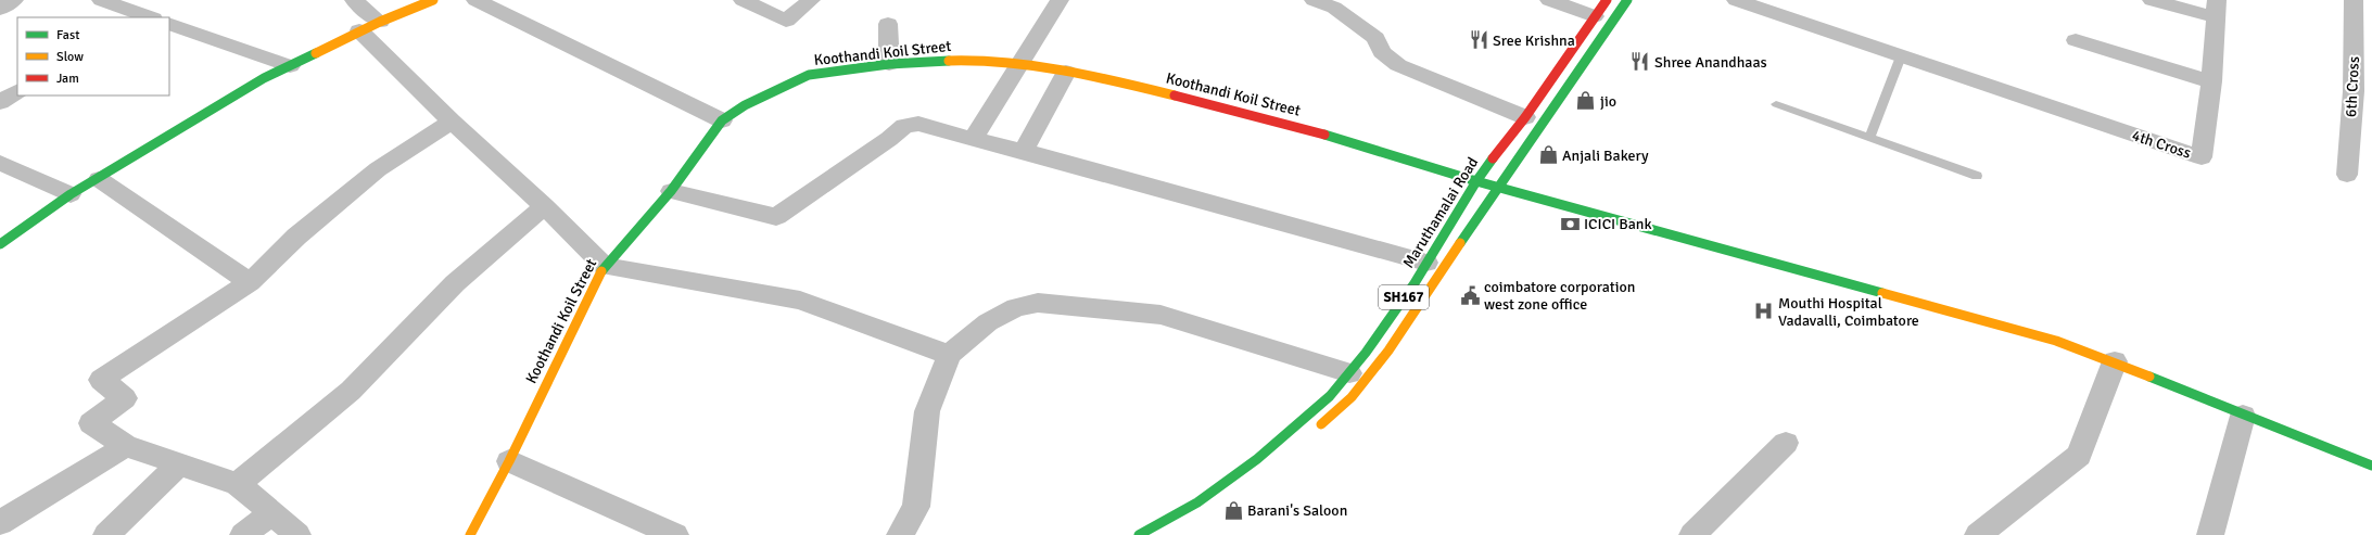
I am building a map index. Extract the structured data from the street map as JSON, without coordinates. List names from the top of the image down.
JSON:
{
  "streets": {
    "street": [
      "Koothandi Koil Street",
      "6th Cross",
      "4th Cross",
      "Maruthamalai Road",
      "SH167"
    ]
  },
  "crossings": [
    ["Koothandi Koil Street", "Maruthamalai Road"],
    ["Koothandi Koil Street", "SH167"]
  ],
  "places": {
    "restaurant": ["Sree Krishna", "Shree Anandhaas"],
    "shop": ["jio", "Anjali Bakery", "Barani's Saloon"],
    "bank": ["ICICI Bank"],
    "public building": ["coimbatore corporation west zone office"],
    "hospital": ["Mouthi Hospital Vadavalli, Coimbatore"]
  },
  "legend": ["Fast", "Slow", "Jam"]
}
